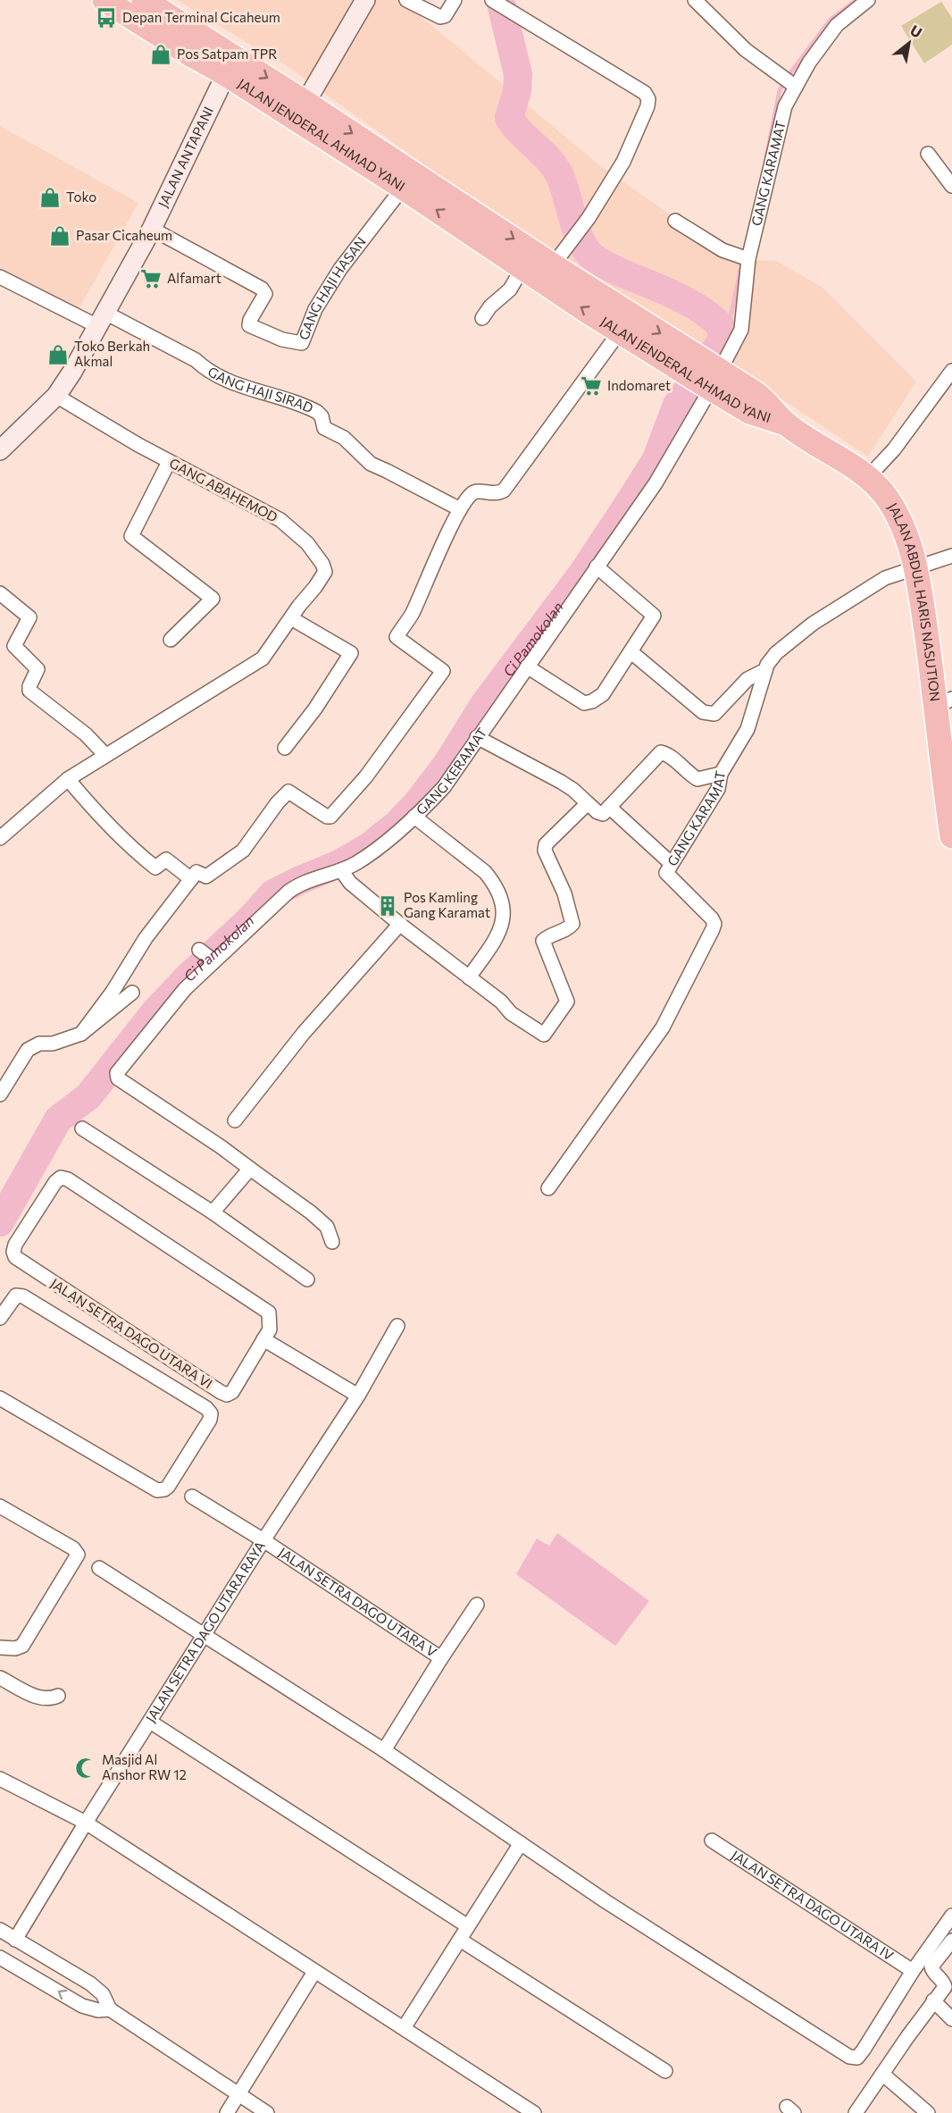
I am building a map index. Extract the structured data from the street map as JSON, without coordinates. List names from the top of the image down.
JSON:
{
  "streets": {
    "highway": ["JALAN JENDERAL AHMAD YANI", "JALAN ABDUL HARIS NASUTION"],
    "street": [
      "JALAN ANTAPANI",
      "GANG KARAMAT",
      "GANG HAJI HASAN",
      "GANG HAJI SIRAD",
      "GANG ABAHEMOD",
      "GANG KERAMAT",
      "JALAN SETRA DAGO UTARA VI",
      "JALAN SETRA DAGO UTARA V",
      "JALAN SETRA DAGO UTARA RAYA",
      "JALAN SETRA DAGO UTARA IV"
    ]
  },
  "crossings": [
    ["JALAN JENDERAL AHMAD YANI", "JALAN ANTAPANI"],
    ["JALAN JENDERAL AHMAD YANI", "GANG KARAMAT"],
    ["JALAN JENDERAL AHMAD YANI", "GANG HAJI HASAN"],
    ["JALAN JENDERAL AHMAD YANI", "JALAN ABDUL HARIS NASUTION"],
    ["JALAN JENDERAL AHMAD YANI", "GANG KERAMAT"],
    ["JALAN ANTAPANI", "GANG HAJI HASAN"],
    ["JALAN ANTAPANI", "GANG HAJI SIRAD"],
    ["JALAN ANTAPANI", "GANG ABAHEMOD"],
    ["GANG KARAMAT", "JALAN ABDUL HARIS NASUTION"],
    ["GANG KARAMAT", "GANG KERAMAT"],
    ["JALAN SETRA DAGO UTARA V", "JALAN SETRA DAGO UTARA RAYA"]
  ],
  "water": ["Ci Pamokolan"],
  "places": {
    "bus stop": ["Depan Terminal Cicaheum"],
    "shop": [
      "Pos Satpam TPR",
      "Toko",
      "Pasar Cicaheum",
      "Toko Berkah Akmal"
    ],
    "supermarket": ["Alfamart", "Indomaret"],
    "building": ["Pos Kamling Gang Karamat"],
    "mosque": ["Masjid Al Anshor RW 12"]
  },
  "north": "top right"
}
